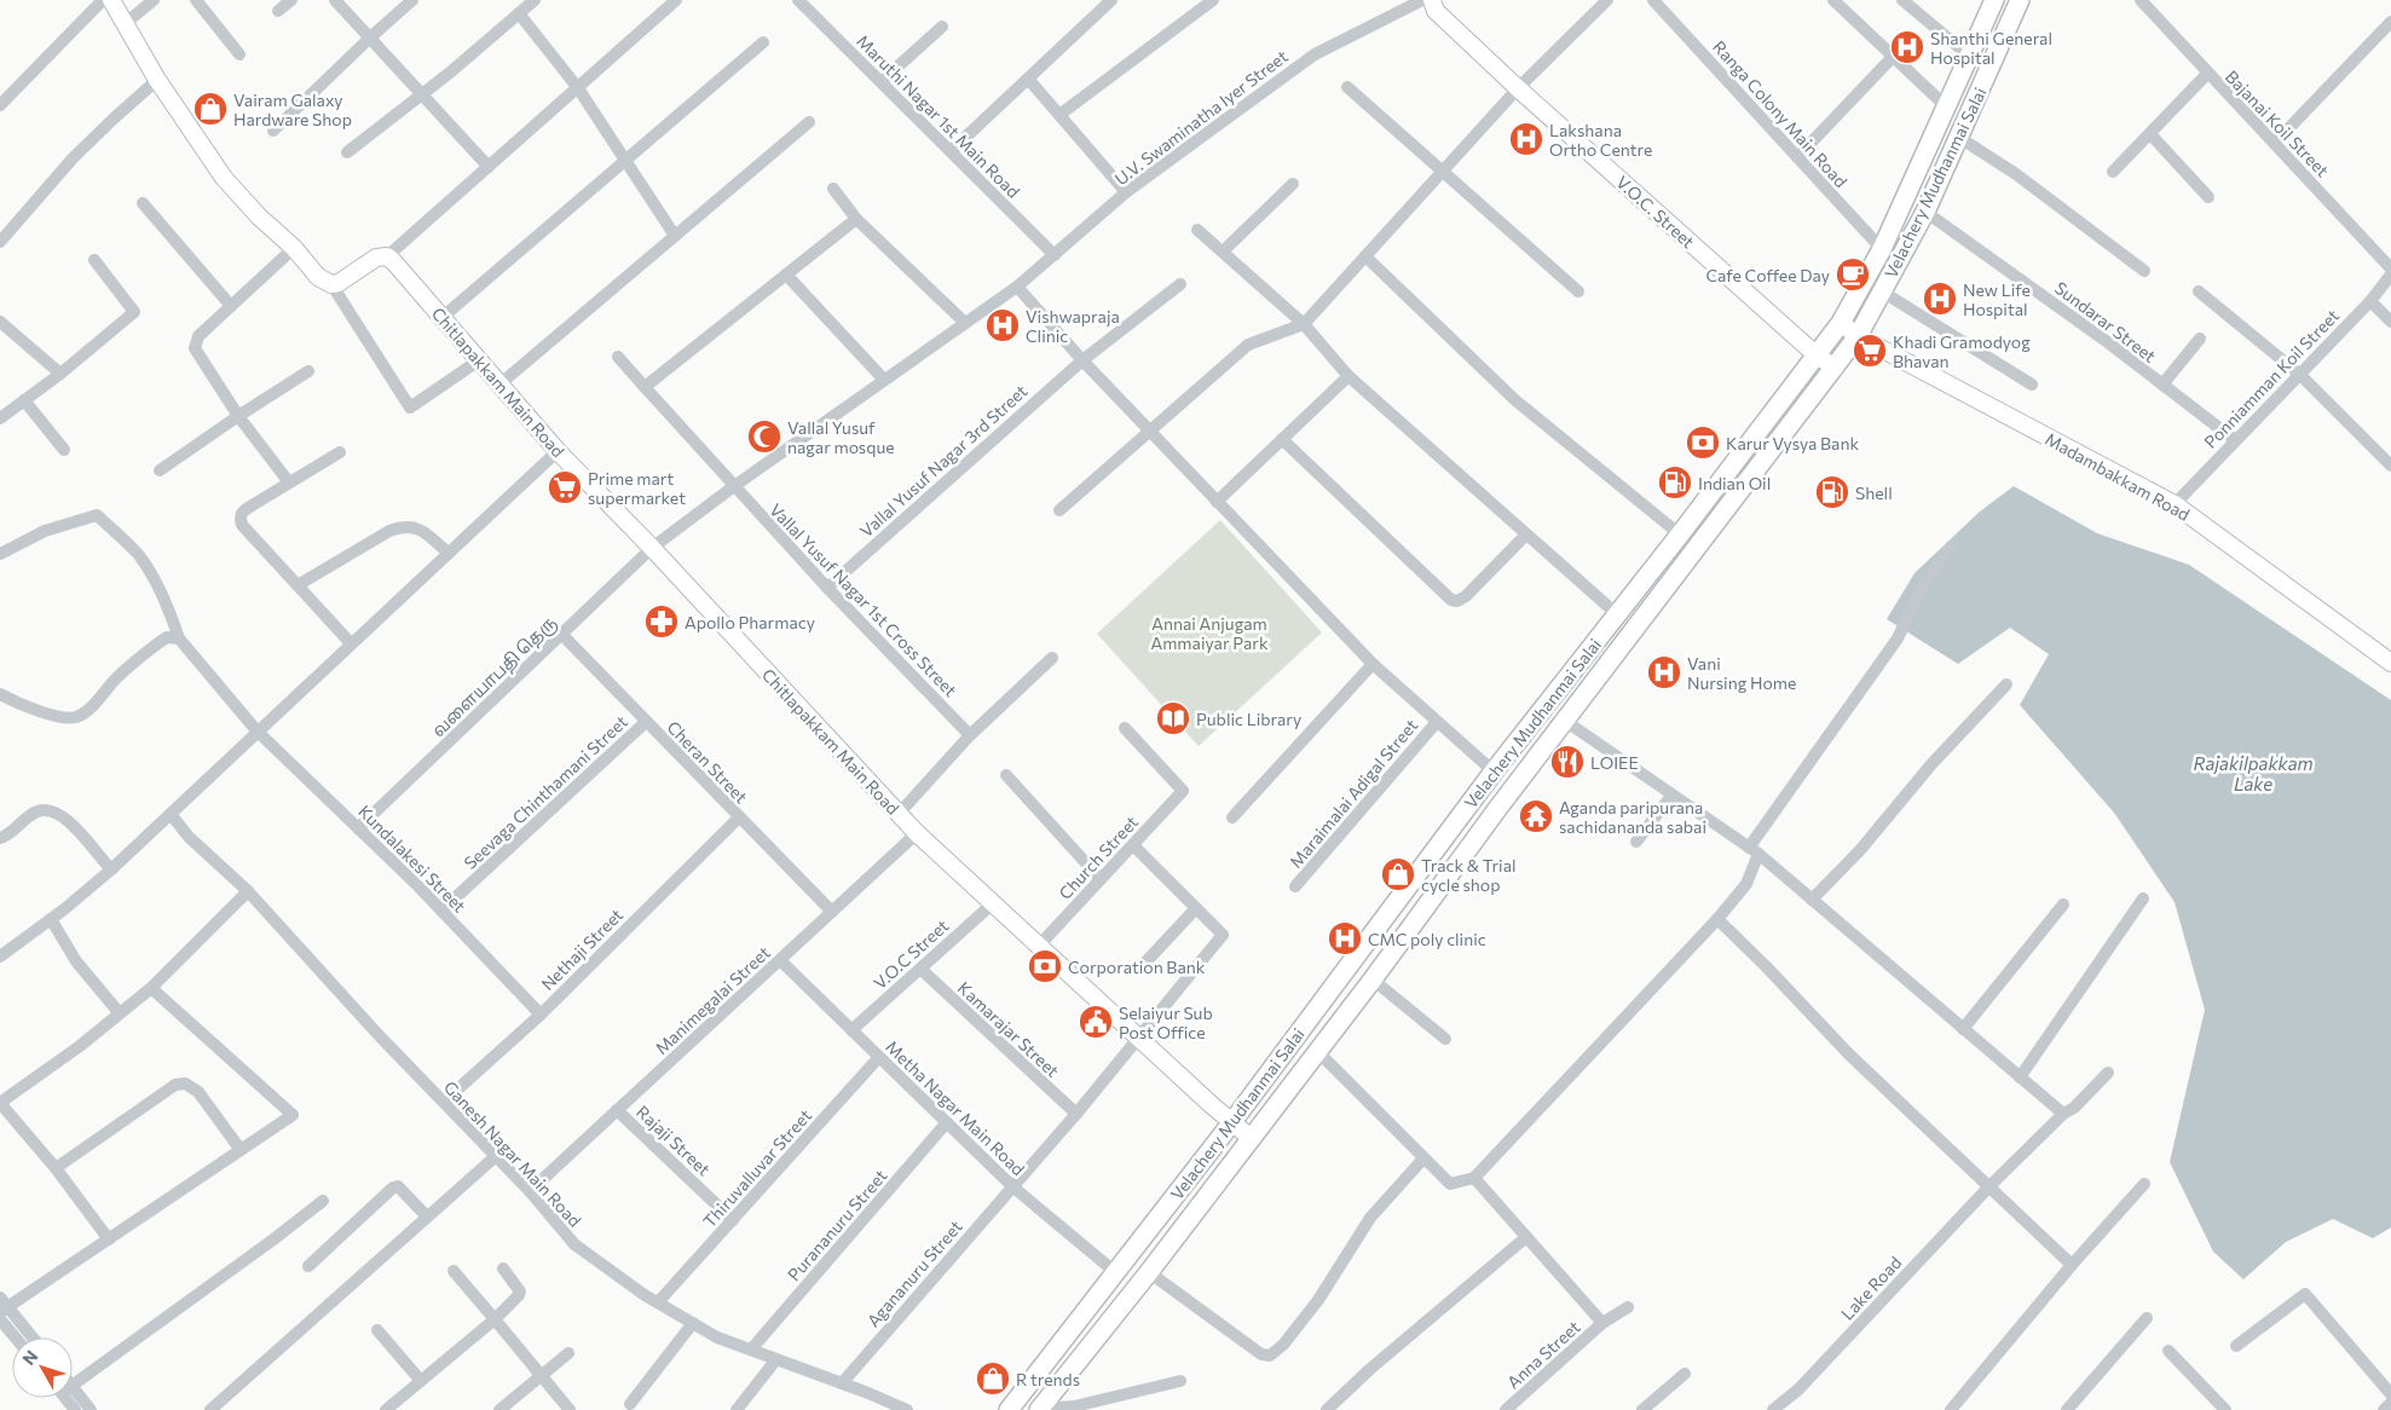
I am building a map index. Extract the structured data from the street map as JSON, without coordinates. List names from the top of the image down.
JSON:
{
  "streets": {
    "main road": ["Velachery Mudhanmai Salai"],
    "street": [
      "Ranga Colony Main Road",
      "Maruthi Nagar 1st Main Road",
      "U.V. Swaminatha Iyer Street",
      "Bajanai Koil Street",
      "V.O.C. Street",
      "Sundarar Street",
      "Ponniamman Koil Street",
      "Chitlapakkam Main Road",
      "Vallal Yusuf Nagar 3rd Street",
      "Madambakkam Road",
      "Vallal Yusuf Nagar 1st Cross Street",
      "வளையாபதி தெரு",
      "Cheran Street",
      "Seevaga Chinthamani Street",
      "Maraimalai Adigal Street",
      "Church Street",
      "Kundalakesi Street",
      "Nethaji Street",
      "V.O.C Street",
      "Manimegalai Street",
      "Kamarajar Street",
      "Metha Nagar Main Road",
      "Rajaji Street",
      "Ganesh Nagar Main Road",
      "Thiruvalluvar Street",
      "Purananuru Street",
      "Agananuru Street",
      "Lake Road",
      "Anna Street"
    ]
  },
  "crossings": [
    ["Ranga Colony Main Road", "Velachery Mudhanmai Salai"],
    ["Maruthi Nagar 1st Main Road", "U.V. Swaminatha Iyer Street"],
    ["U.V. Swaminatha Iyer Street", "வளையாபதி தெரு"],
    ["Velachery Mudhanmai Salai", "V.O.C. Street"],
    ["Velachery Mudhanmai Salai", "Sundarar Street"],
    ["Velachery Mudhanmai Salai", "Chitlapakkam Main Road"],
    ["Velachery Mudhanmai Salai", "Madambakkam Road"],
    ["Velachery Mudhanmai Salai", "Metha Nagar Main Road"],
    ["Sundarar Street", "Ponniamman Koil Street"],
    ["Ponniamman Koil Street", "Madambakkam Road"],
    ["Chitlapakkam Main Road", "வளையாபதி தெரு"],
    ["Chitlapakkam Main Road", "Church Street"],
    ["Chitlapakkam Main Road", "V.O.C Street"],
    ["Chitlapakkam Main Road", "Manimegalai Street"],
    ["Chitlapakkam Main Road", "Agananuru Street"],
    ["Vallal Yusuf Nagar 3rd Street", "Vallal Yusuf Nagar 1st Cross Street"],
    ["Vallal Yusuf Nagar 1st Cross Street", "வளையாபதி தெரு"],
    ["வளையாபதி தெரு", "Cheran Street"],
    ["வளையாபதி தெரு", "Kundalakesi Street"],
    ["Cheran Street", "Seevaga Chinthamani Street"],
    ["Cheran Street", "Nethaji Street"],
    ["Cheran Street", "Manimegalai Street"],
    ["Seevaga Chinthamani Street", "Kundalakesi Street"],
    ["Kundalakesi Street", "Nethaji Street"],
    ["Nethaji Street", "Ganesh Nagar Main Road"],
    ["V.O.C Street", "Kamarajar Street"],
    ["V.O.C Street", "Metha Nagar Main Road"],
    ["Manimegalai Street", "Metha Nagar Main Road"],
    ["Manimegalai Street", "Rajaji Street"],
    ["Manimegalai Street", "Ganesh Nagar Main Road"],
    ["Kamarajar Street", "Agananuru Street"],
    ["Metha Nagar Main Road", "Thiruvalluvar Street"],
    ["Metha Nagar Main Road", "Purananuru Street"],
    ["Metha Nagar Main Road", "Agananuru Street"],
    ["Rajaji Street", "Thiruvalluvar Street"],
    ["Ganesh Nagar Main Road", "Thiruvalluvar Street"],
    ["Ganesh Nagar Main Road", "Purananuru Street"],
    ["Ganesh Nagar Main Road", "Agananuru Street"]
  ],
  "water": ["Rajakilpakkam Lake"],
  "parks": ["Annai Anjugam Ammaiyar Park"],
  "places": {
    "hospital": [
      "Shanthi General Hospital",
      "Lakshana Ortho Centre",
      "New Life Hospital",
      "Vishwapraja Clinic",
      "Vani Nursing Home",
      "CMC poly clinic"
    ],
    "shop": ["Vairam Galaxy Hardware Shop", "Track & Trial cycle shop", "R trends"],
    "cafe": ["Cafe Coffee Day"],
    "supermarket": ["Khadi Gramodyog Bhavan", "Prime mart supermarket"],
    "mosque": ["Vallal Yusuf nagar mosque"],
    "bank": ["Karur Vysya Bank", "Corporation Bank"],
    "fuel station": ["Indian Oil", "Shell"],
    "pharmacy": ["Apollo Pharmacy"],
    "library": ["Public Library"],
    "restaurant": ["LOIEE"],
    "temple": ["Aganda paripurana sachidananda sabai"],
    "public building": ["Selaiyur Sub Post Office"]
  },
  "north": "top left"
}
